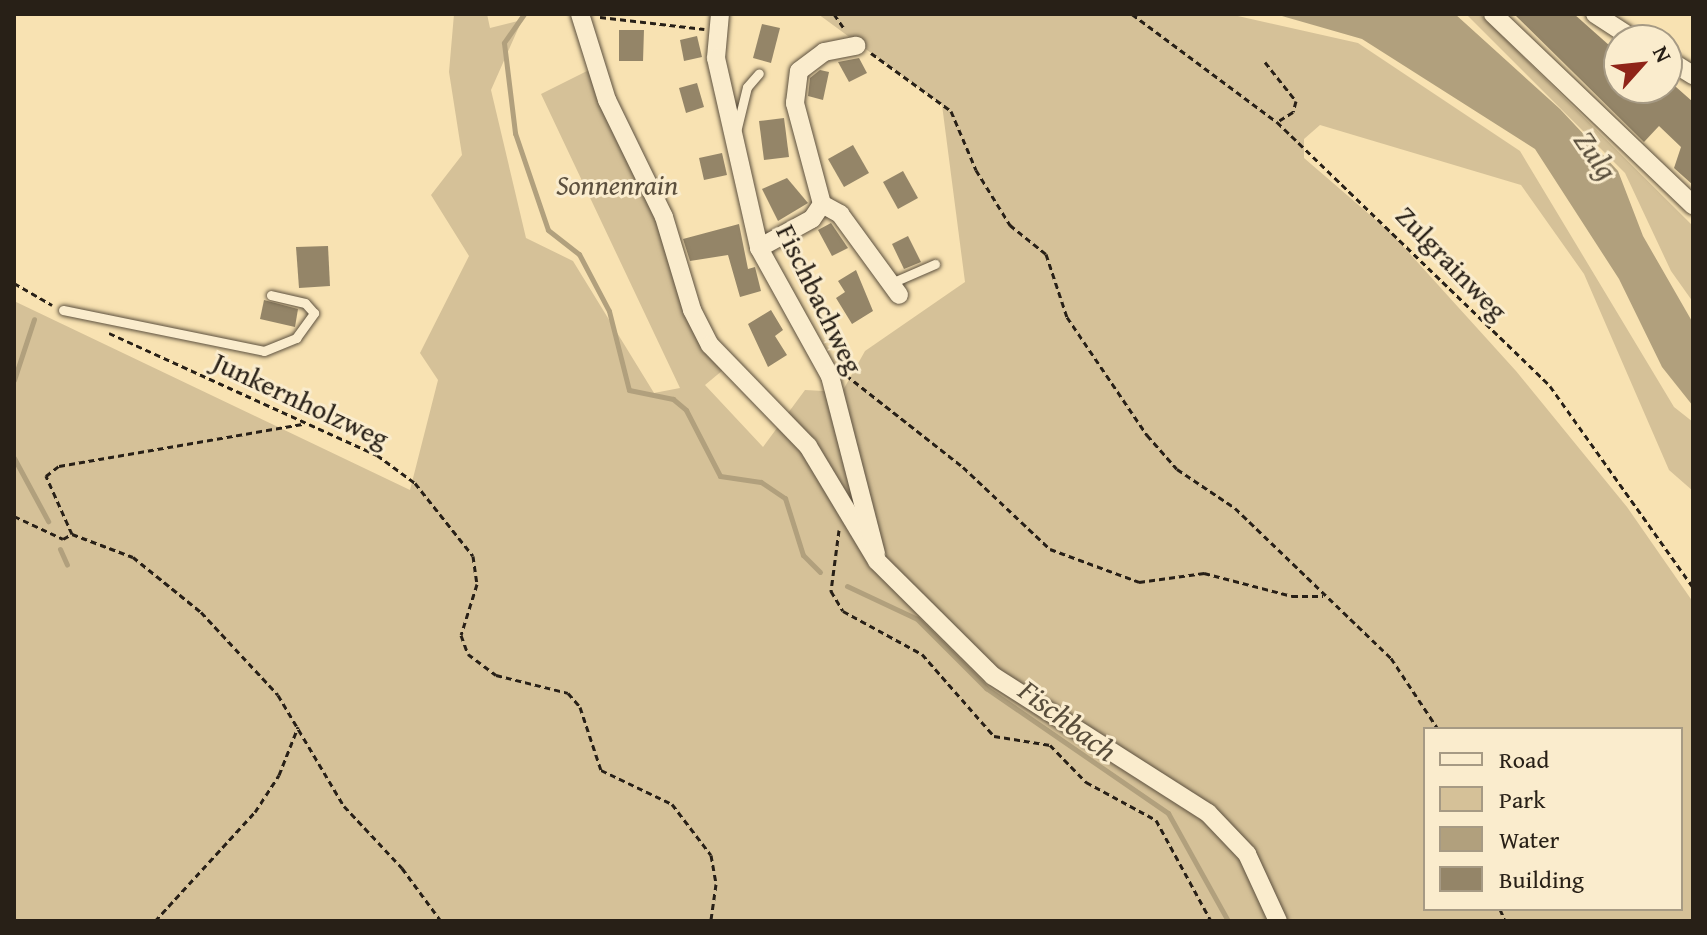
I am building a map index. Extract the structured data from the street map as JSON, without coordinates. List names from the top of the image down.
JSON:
{
  "streets": {
    "street": ["Fischbachweg"],
    "path": ["Zulgrainweg", "Junkernholzweg"]
  },
  "water": ["Zulg", "Fischbach"],
  "parks": ["Sonnenrain"],
  "legend": [
    "Road",
    "Park",
    "Water",
    "Building"
  ],
  "north": "top right"
}
